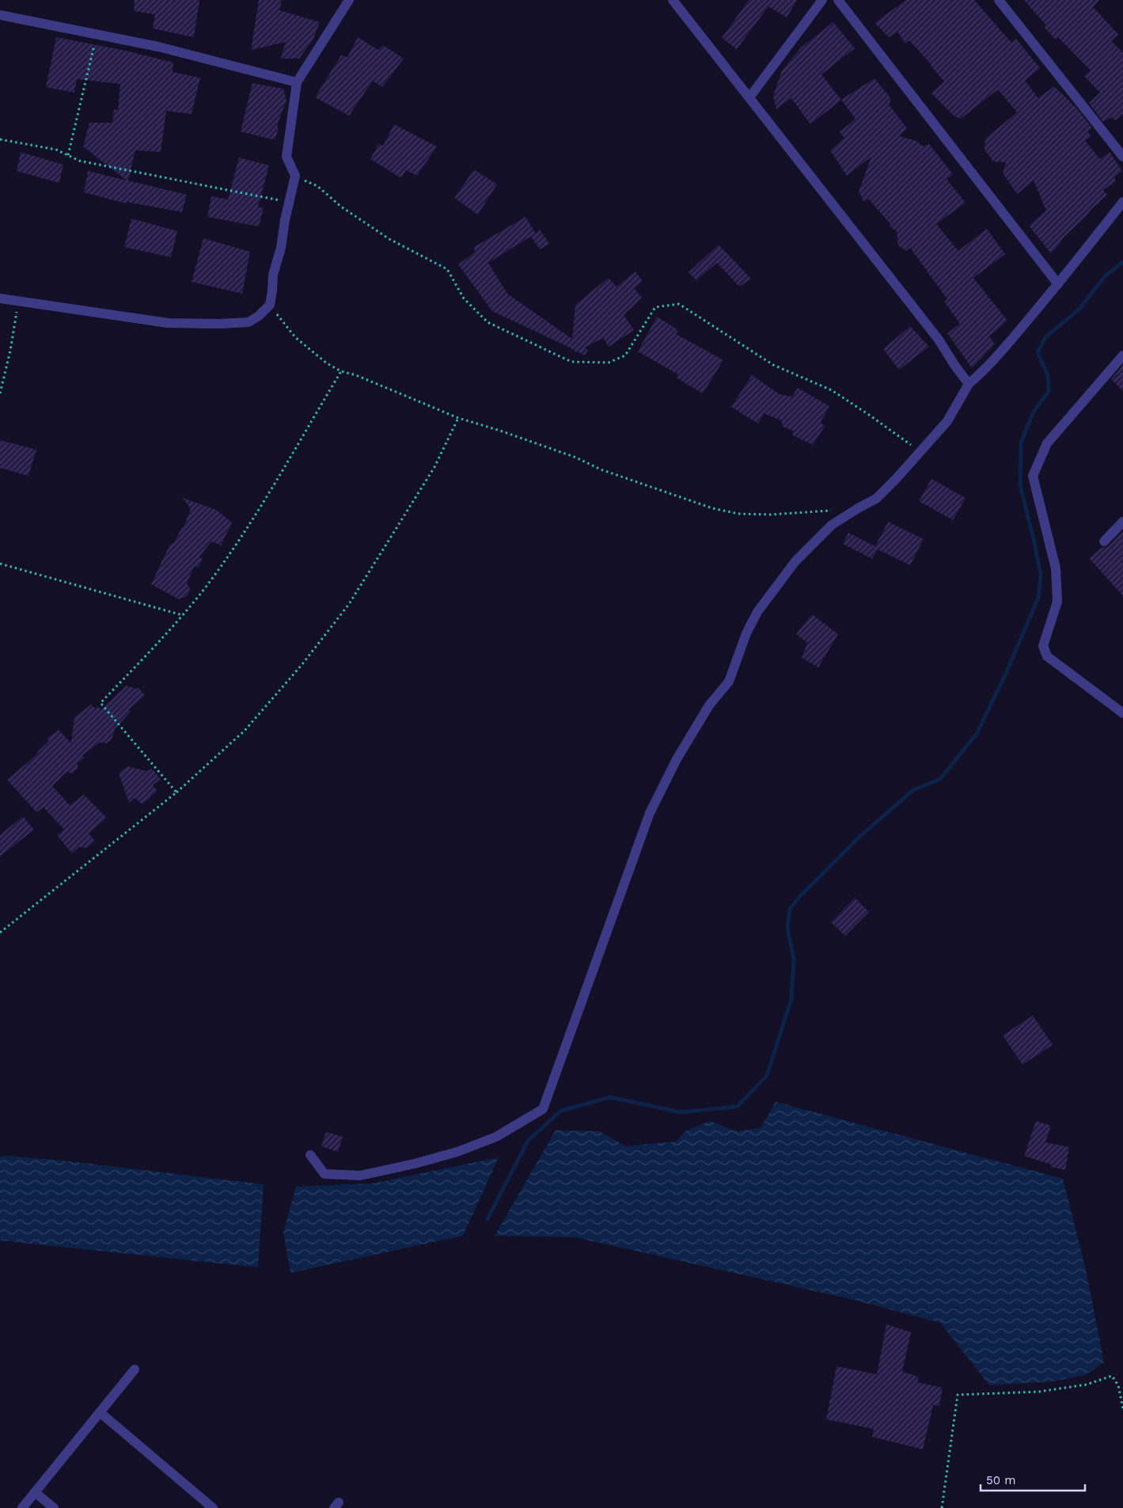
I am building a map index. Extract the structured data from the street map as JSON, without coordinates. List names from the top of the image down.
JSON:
{
  "scale_bar": "50 m"
}
